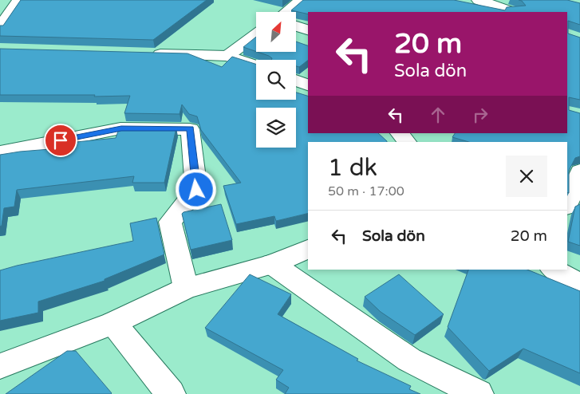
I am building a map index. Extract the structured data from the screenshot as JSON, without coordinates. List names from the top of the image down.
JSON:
{
  "north": "top right",
  "page": {
    "turn": ["20 m", "Sola dön"],
    "heading": ["1 dk", "50 m · 17:00"],
    "list": [
      {
        "name": "Sola dön",
        "value": "20 m"
      }
    ]
  }
}
